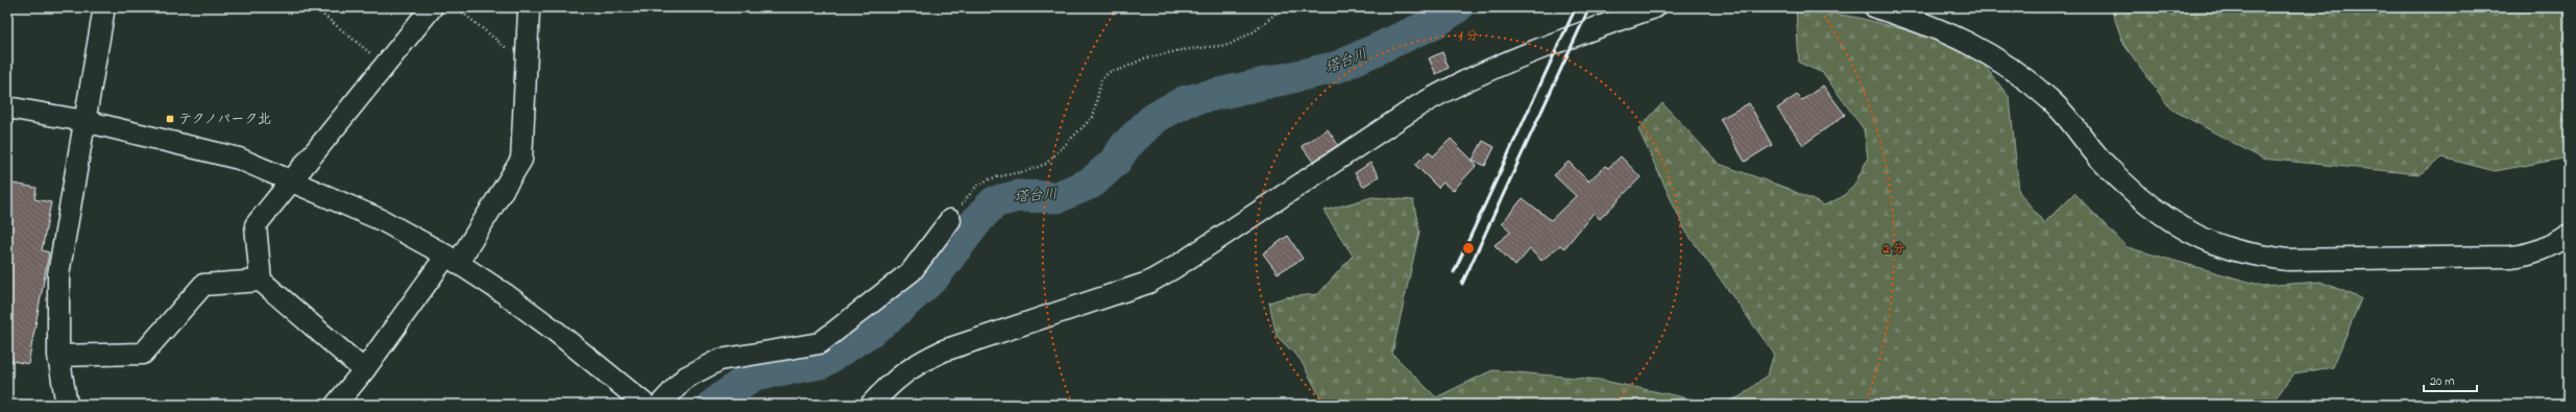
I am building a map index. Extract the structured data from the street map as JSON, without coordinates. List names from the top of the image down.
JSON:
{
  "water": ["塔台川"],
  "places": {
    "transit": ["テクノパーク北"]
  },
  "scale_bar": "20 m",
  "rings": ["1 分", "2 分"]
}
